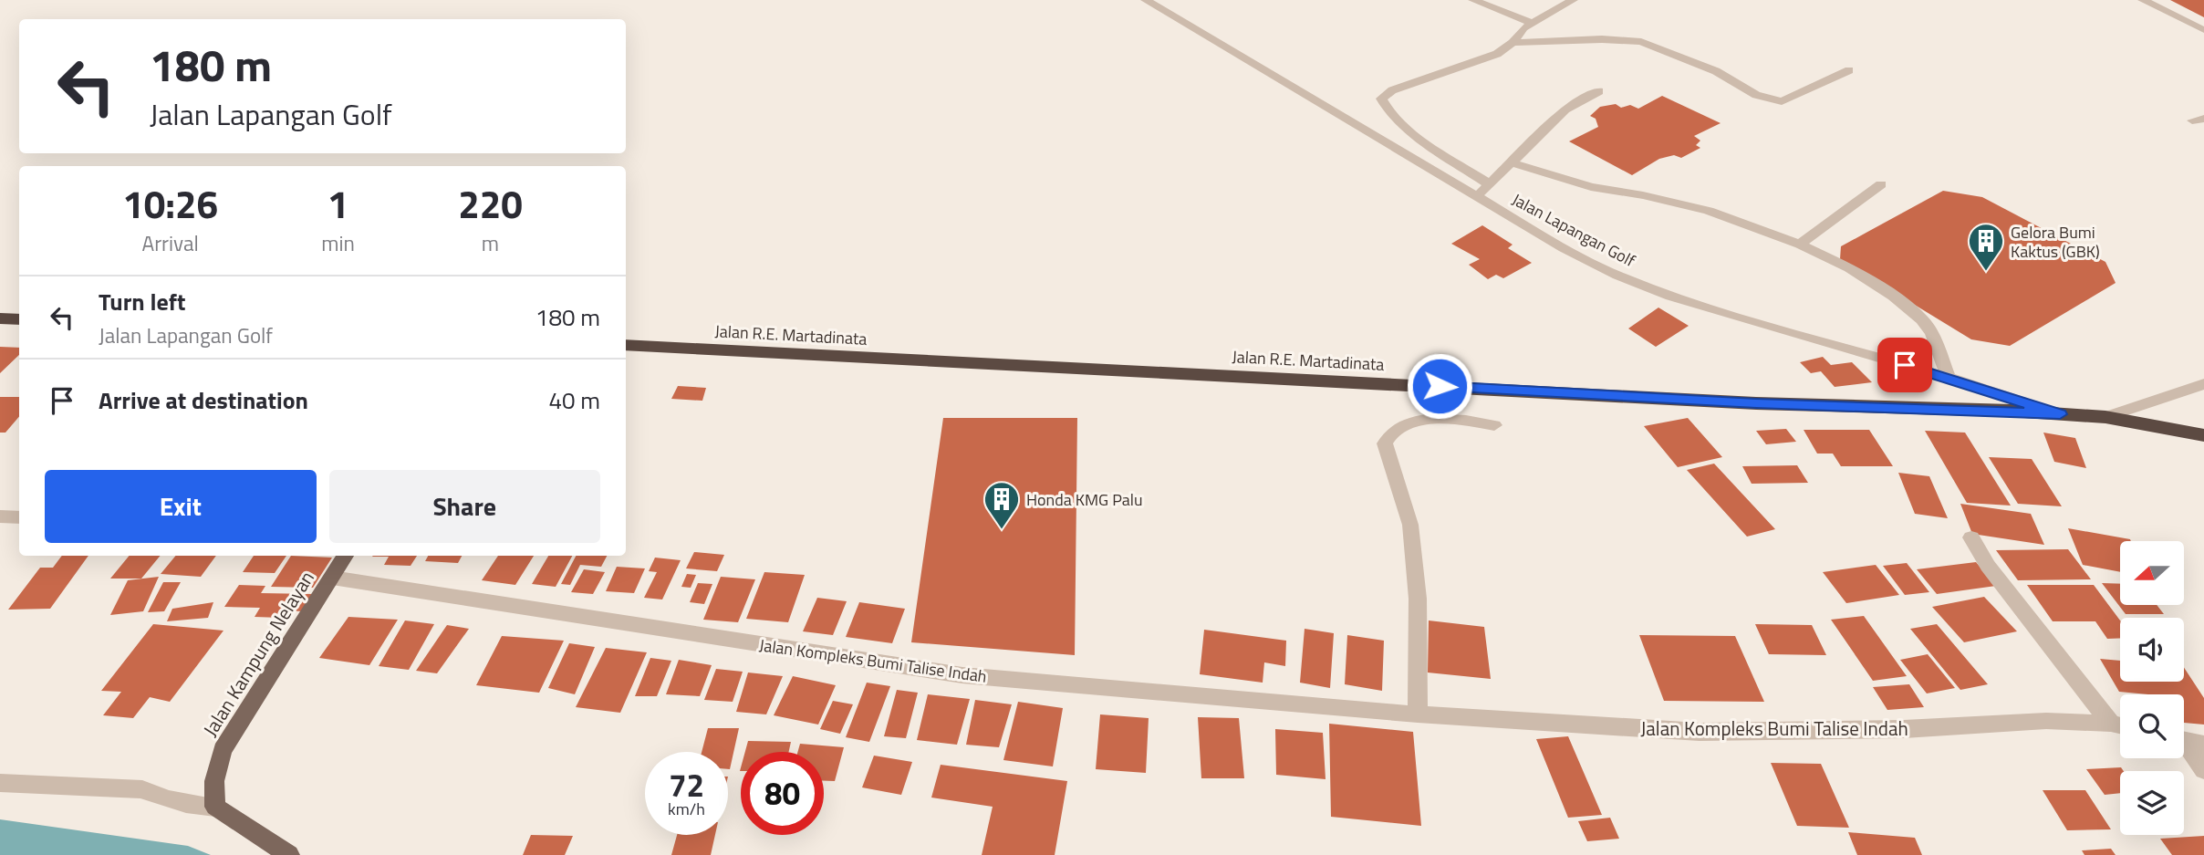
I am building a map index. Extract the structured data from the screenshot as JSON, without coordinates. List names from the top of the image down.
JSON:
{
  "streets": {
    "highway": ["Jalan R.E. Martadinata"],
    "main road": ["Jalan Kampung Nelayan"],
    "street": ["Jalan Lapangan Golf", "Jalan Kompleks Bumi Talise Indah"]
  },
  "crossings": [
    ["Jalan Lapangan Golf", "Jalan R.E. Martadinata"],
    ["Jalan Kampung Nelayan", "Jalan Kompleks Bumi Talise Indah"]
  ],
  "places": {
    "building": ["Gelora Bumi Kaktus (GBK)", "Honda KMG Palu"]
  },
  "north": "left",
  "page": {
    "turn": ["180 m", "Jalan Lapangan Golf"],
    "eta": [
      "10:26",
      "Arrival",
      "1",
      "min",
      "220",
      "m"
    ],
    "list": [
      {
        "name": "Turn left",
        "note": "Jalan Lapangan Golf",
        "value": "180 m"
      },
      {
        "name": "Arrive at destination",
        "value": "40 m"
      }
    ],
    "buttons": ["Exit", "Share"],
    "speed": "72 km/h",
    "limit": "80"
  }
}
